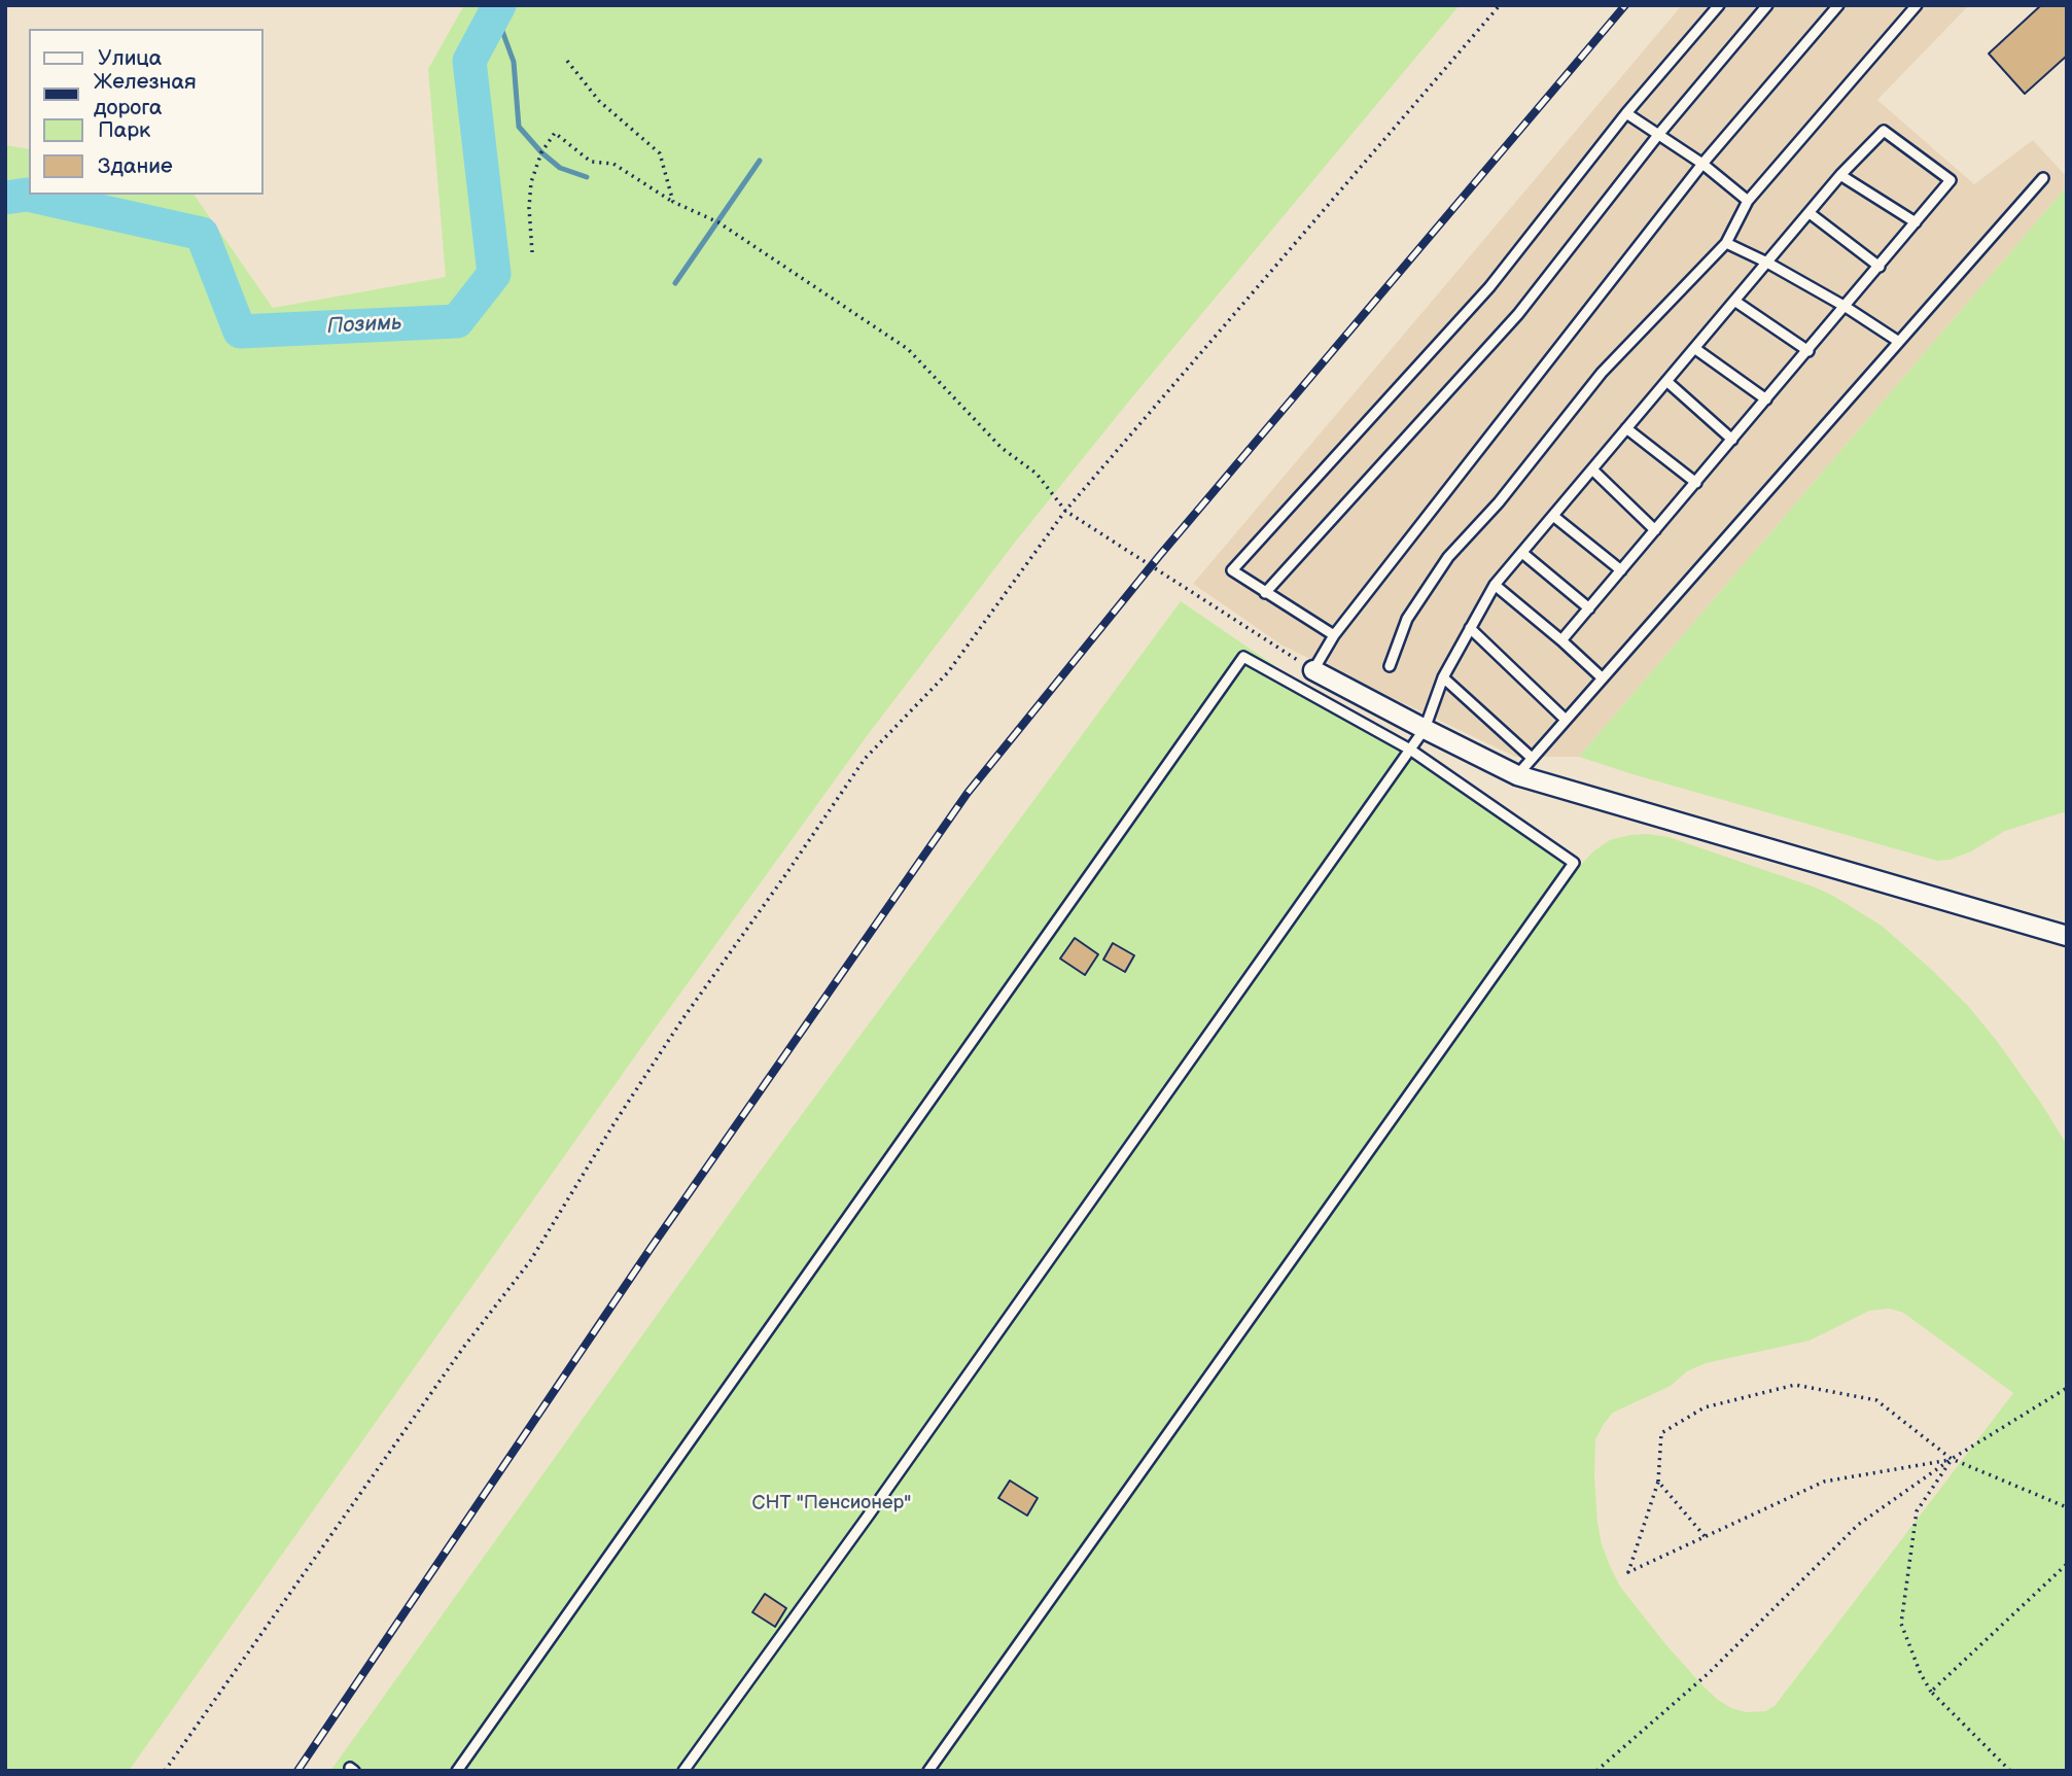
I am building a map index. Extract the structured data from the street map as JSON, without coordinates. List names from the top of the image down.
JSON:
{
  "water": ["Позимь"],
  "parks": ["СНТ \"Пенсионер\""],
  "legend": [
    "Улица",
    "Железная дорога",
    "Парк",
    "Здание"
  ]
}
